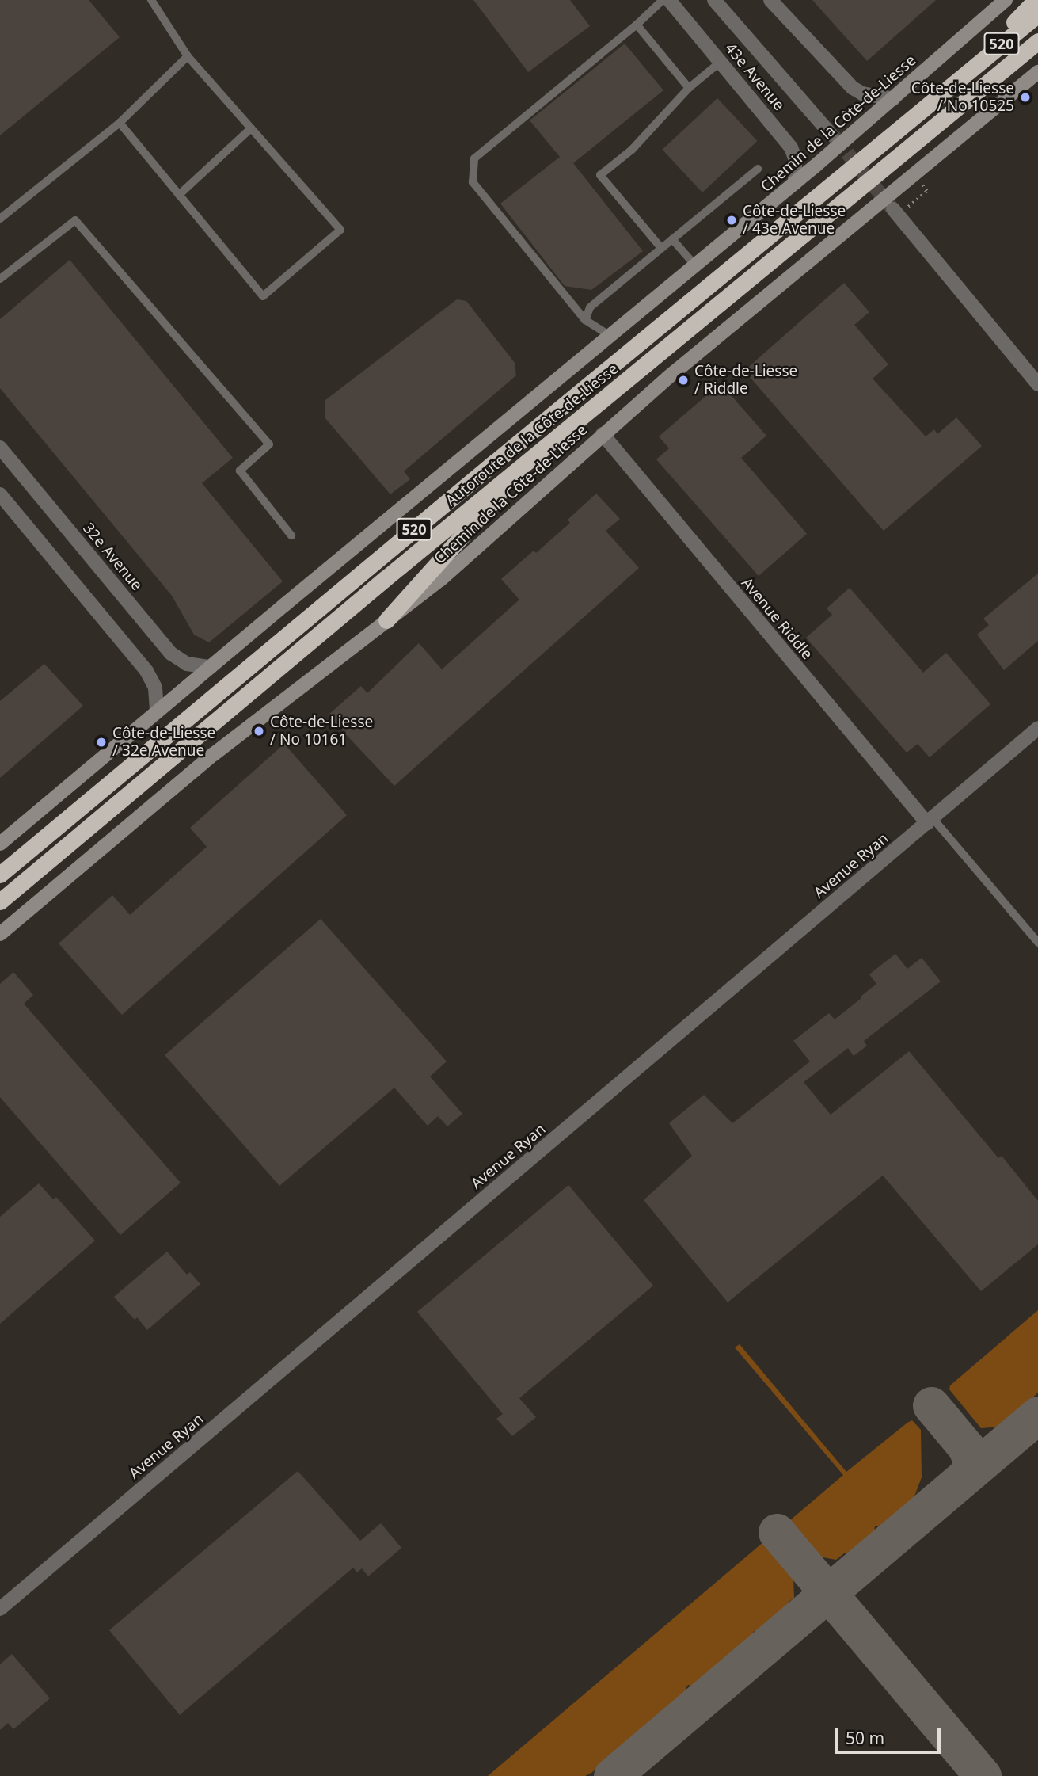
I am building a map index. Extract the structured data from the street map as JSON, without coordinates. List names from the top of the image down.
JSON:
{
  "streets": {
    "highway": ["520", "Autoroute de la Côte-de-Liesse"],
    "main road": ["Chemin de la Côte-de-Liesse"],
    "street": [
      "43e Avenue",
      "32e Avenue",
      "Avenue Riddle",
      "Avenue Ryan"
    ]
  },
  "crossings": [
    ["43e Avenue", "Chemin de la Côte-de-Liesse"],
    ["Chemin de la Côte-de-Liesse", "32e Avenue"],
    ["Chemin de la Côte-de-Liesse", "Avenue Riddle"],
    ["Avenue Riddle", "Avenue Ryan"]
  ],
  "places": [
    "Côte-de-Liesse / No 10525",
    "Côte-de-Liesse / 43e Avenue",
    "Côte-de-Liesse / Riddle",
    "Côte-de-Liesse / No 10161",
    "Côte-de-Liesse / 32e Avenue"
  ],
  "scale_bar": "50 m"
}
